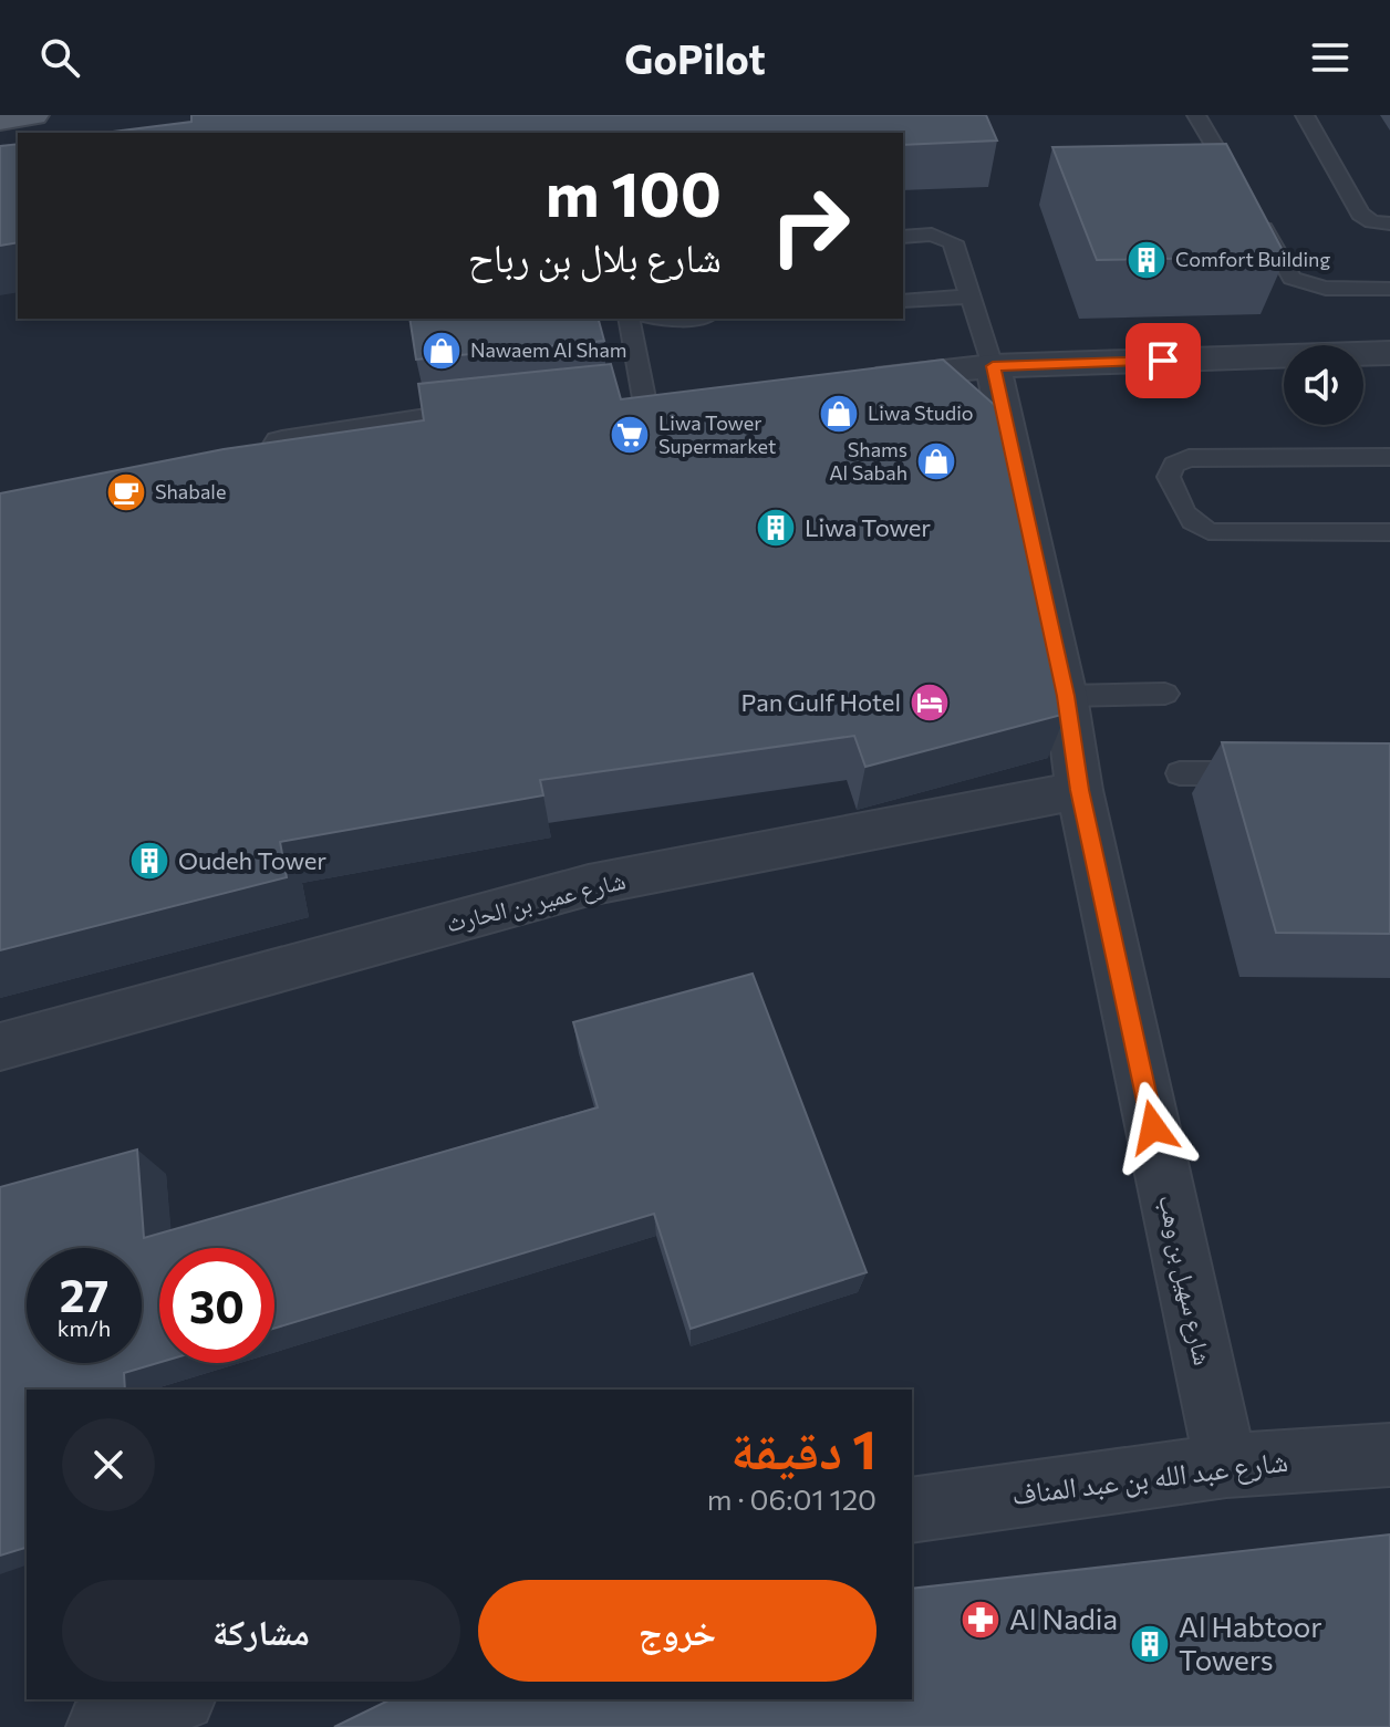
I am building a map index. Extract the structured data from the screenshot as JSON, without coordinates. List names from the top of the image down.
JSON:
{
  "streets": {
    "street": ["شارع عمير بن الحارث", "شارع سهيل بن وهب", "شارع عبد الله بن عبد المناف"]
  },
  "crossings": [
    ["شارع عمير بن الحارث", "شارع سهيل بن وهب"],
    ["شارع سهيل بن وهب", "شارع عبد الله بن عبد المناف"]
  ],
  "places": {
    "building": [
      "Comfort Building",
      "Liwa Tower",
      "Oudeh Tower",
      "Al Habtoor Towers"
    ],
    "shop": ["Nawaem Al Sham", "Liwa Studio", "Shams Al Sabah"],
    "supermarket": ["Liwa Tower Supermarket"],
    "cafe": ["Shabale"],
    "hotel": ["Pan Gulf Hotel"],
    "pharmacy": ["Al Nadia"]
  },
  "page": {
    "header": "GoPilot",
    "turn": ["100 m", "شارع بلال بن رباح"],
    "speed": "27 km/h",
    "limit": "30",
    "heading": ["1 دقيقة", "120 m · 06:01"],
    "buttons": ["خروج", "مشاركة"]
  }
}
